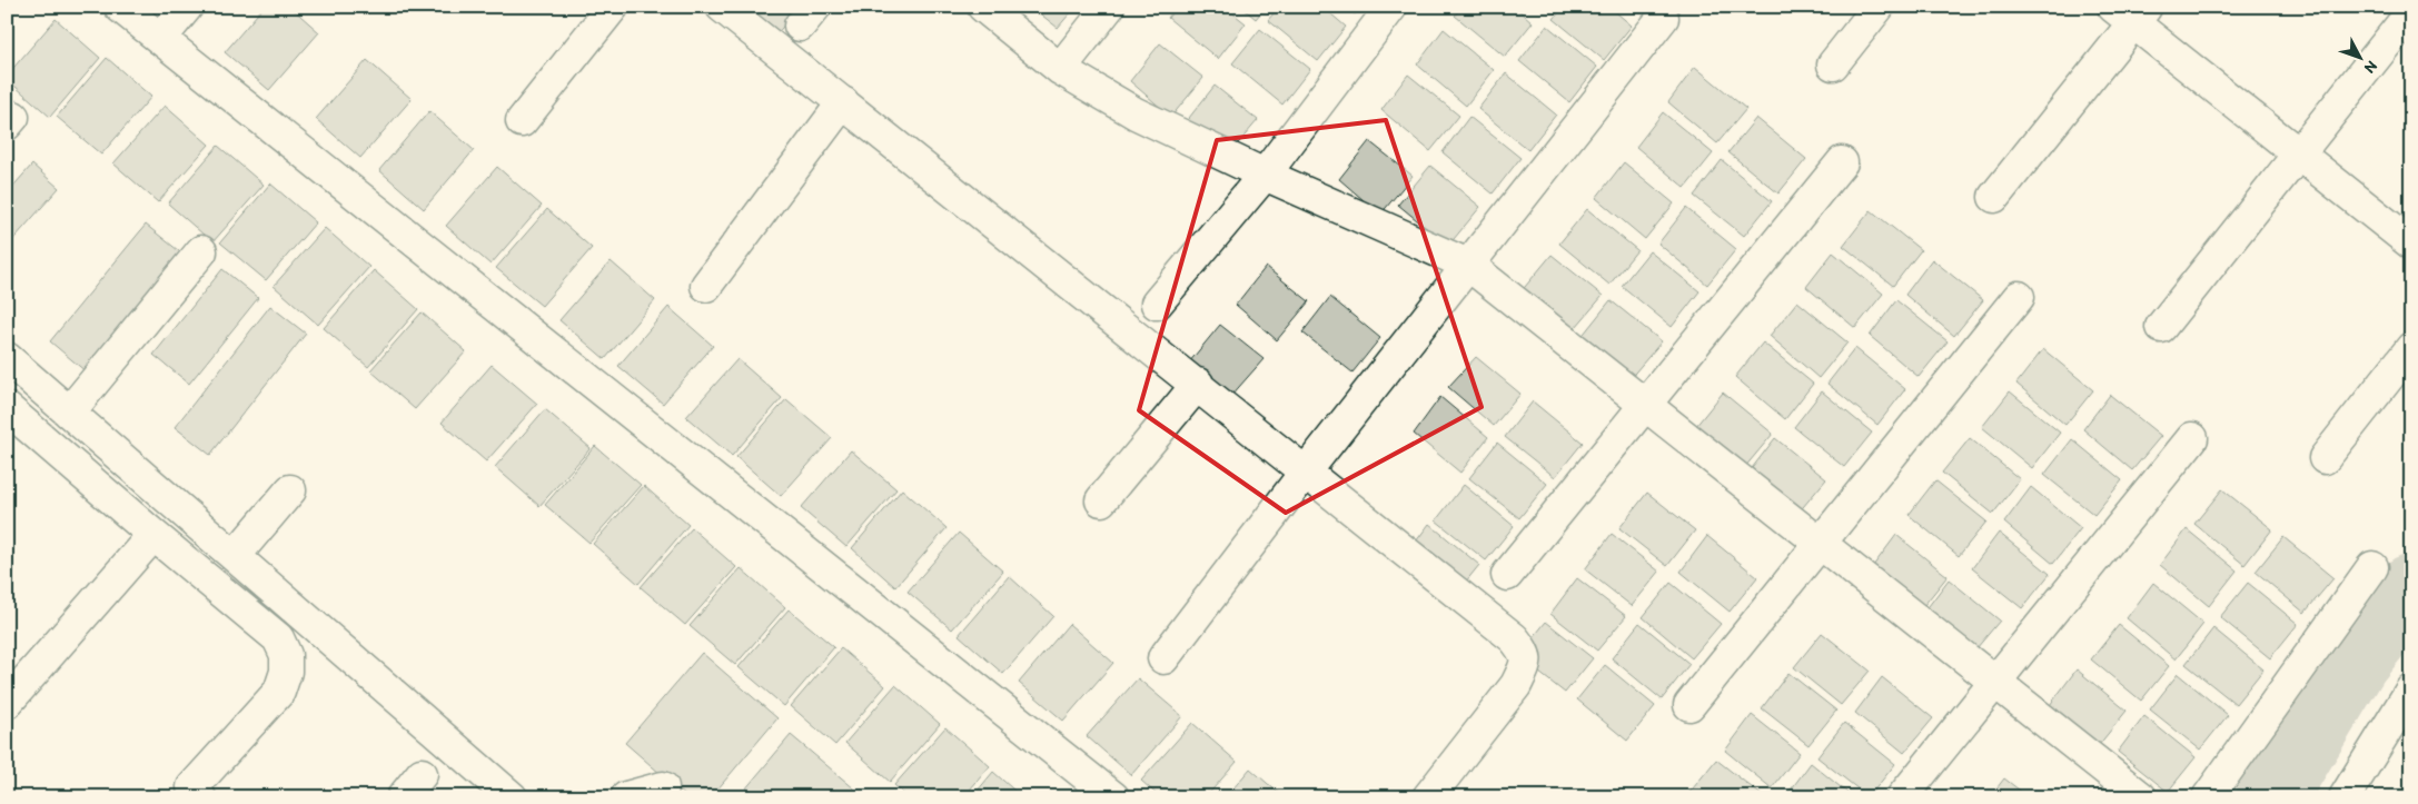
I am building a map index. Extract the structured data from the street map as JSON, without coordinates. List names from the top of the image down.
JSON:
{
  "north": "bottom right"
}
